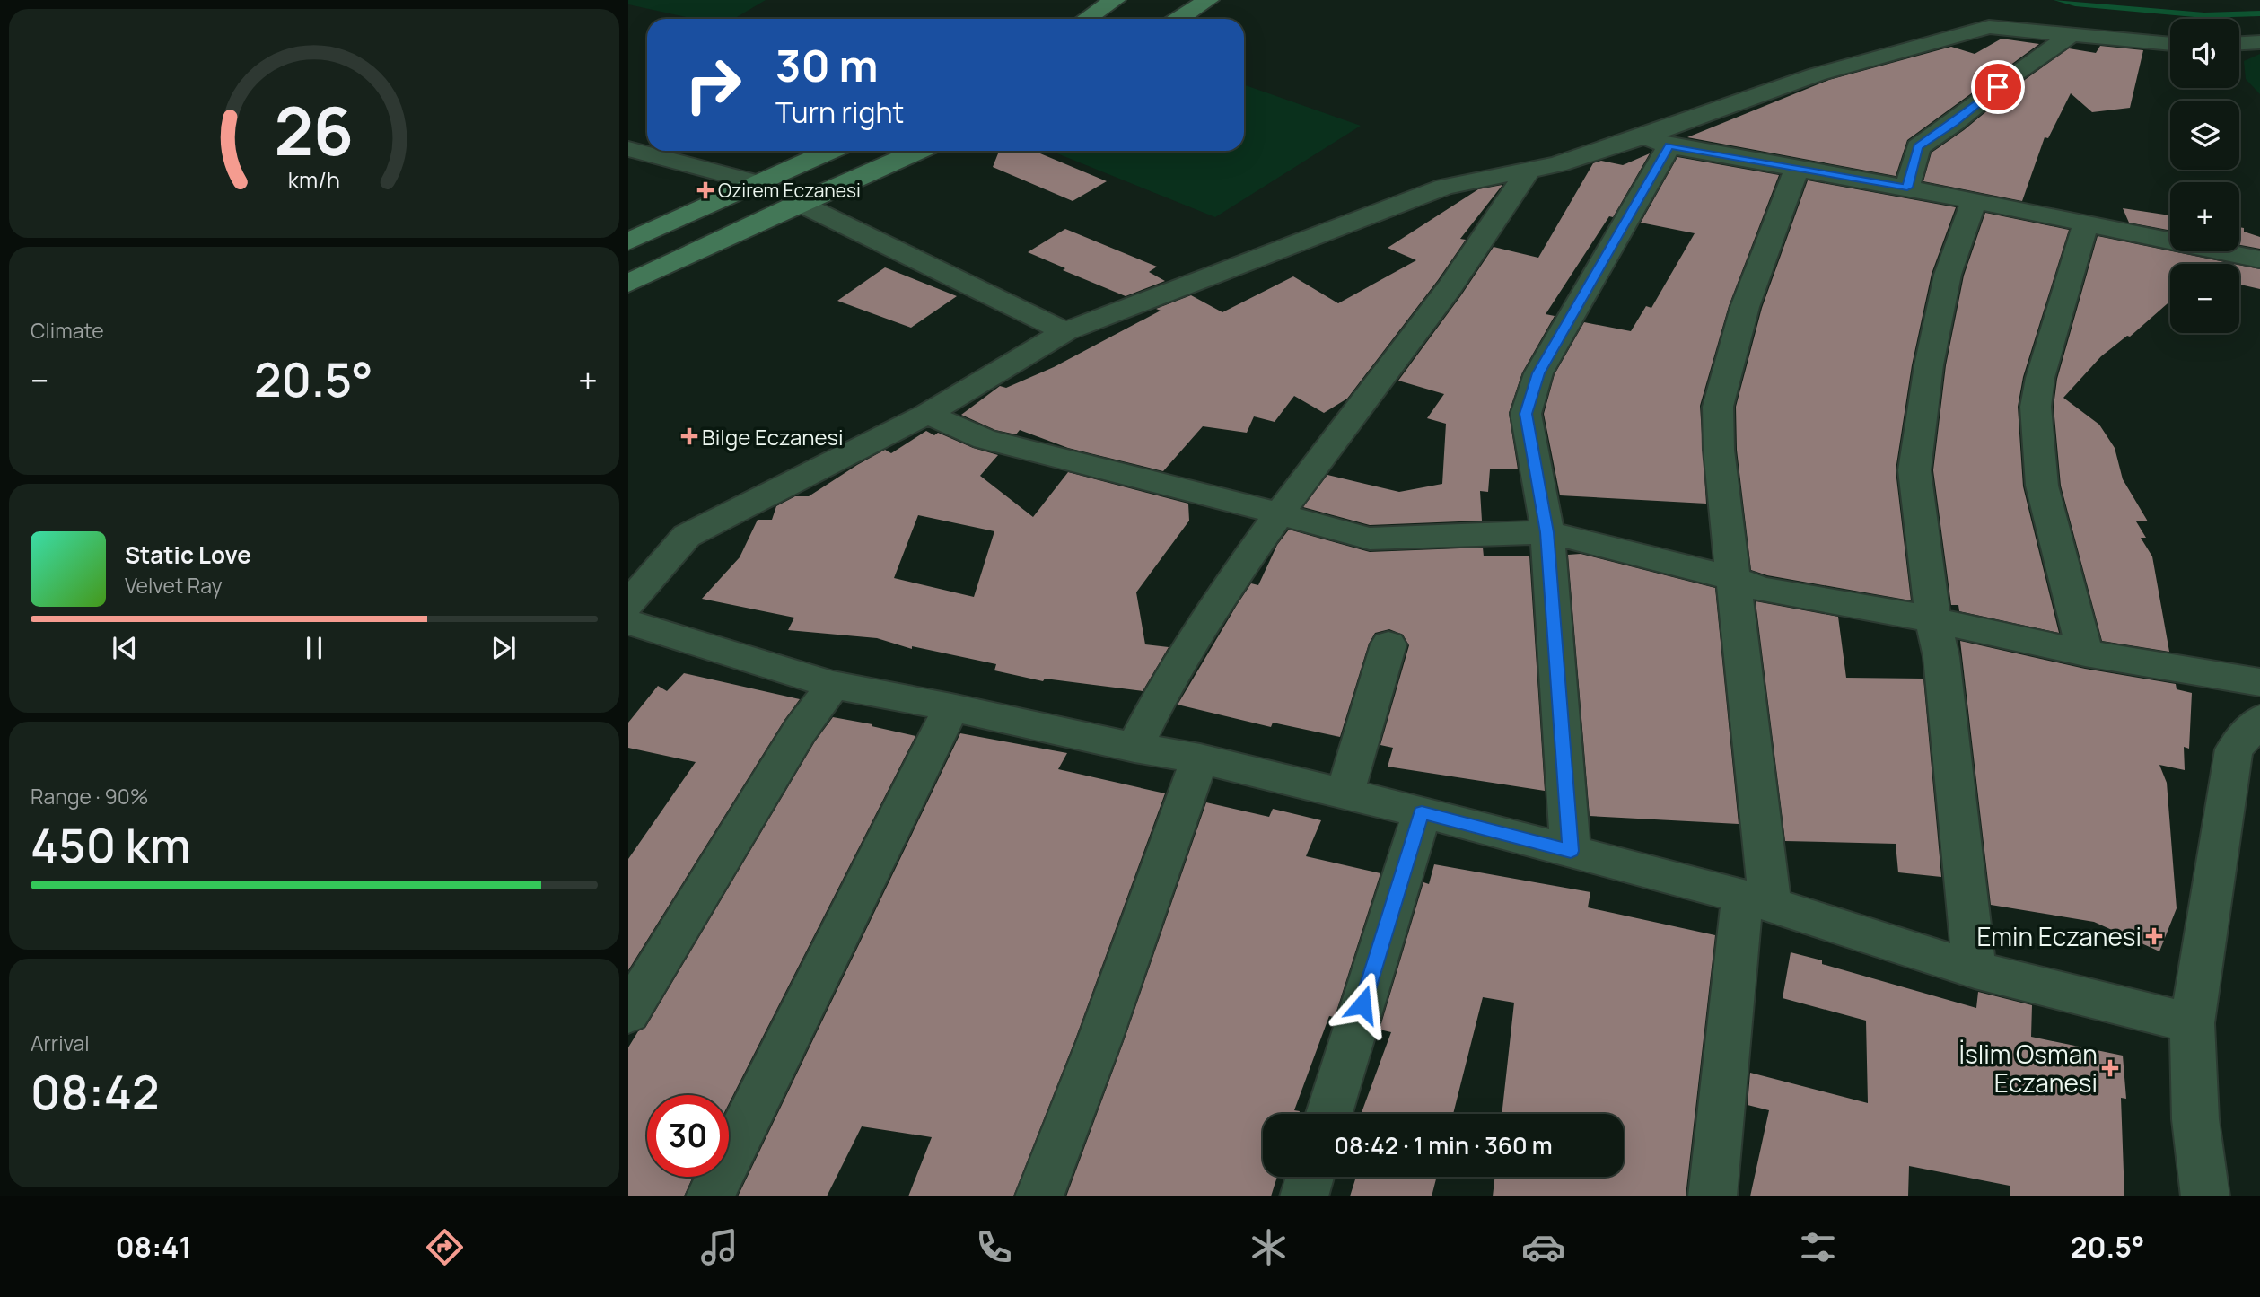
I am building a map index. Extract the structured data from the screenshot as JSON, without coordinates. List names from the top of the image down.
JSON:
{
  "places": {
    "health": [
      "Ozirem Eczanesi",
      "Bilge Eczanesi",
      "Emin Eczanesi",
      "İslim Osman Eczanesi"
    ]
  },
  "page": {
    "map_buttons": ["+", "−"],
    "turn": ["30 m", "Turn right"],
    "tile": [
      "Climate",
      ["Range · 90%", "450 km"],
      ["Arrival", "08:42"]
    ],
    "heat": ["−", "20.5°", "+"],
    "song": ["Static Love", "Velvet Ray"],
    "limit": "30",
    "trip": "08:42 · 1 min · 360 m",
    "tabs": ["08:41", "20.5°"],
    "gauge": ["26", "km/h"]
  }
}
